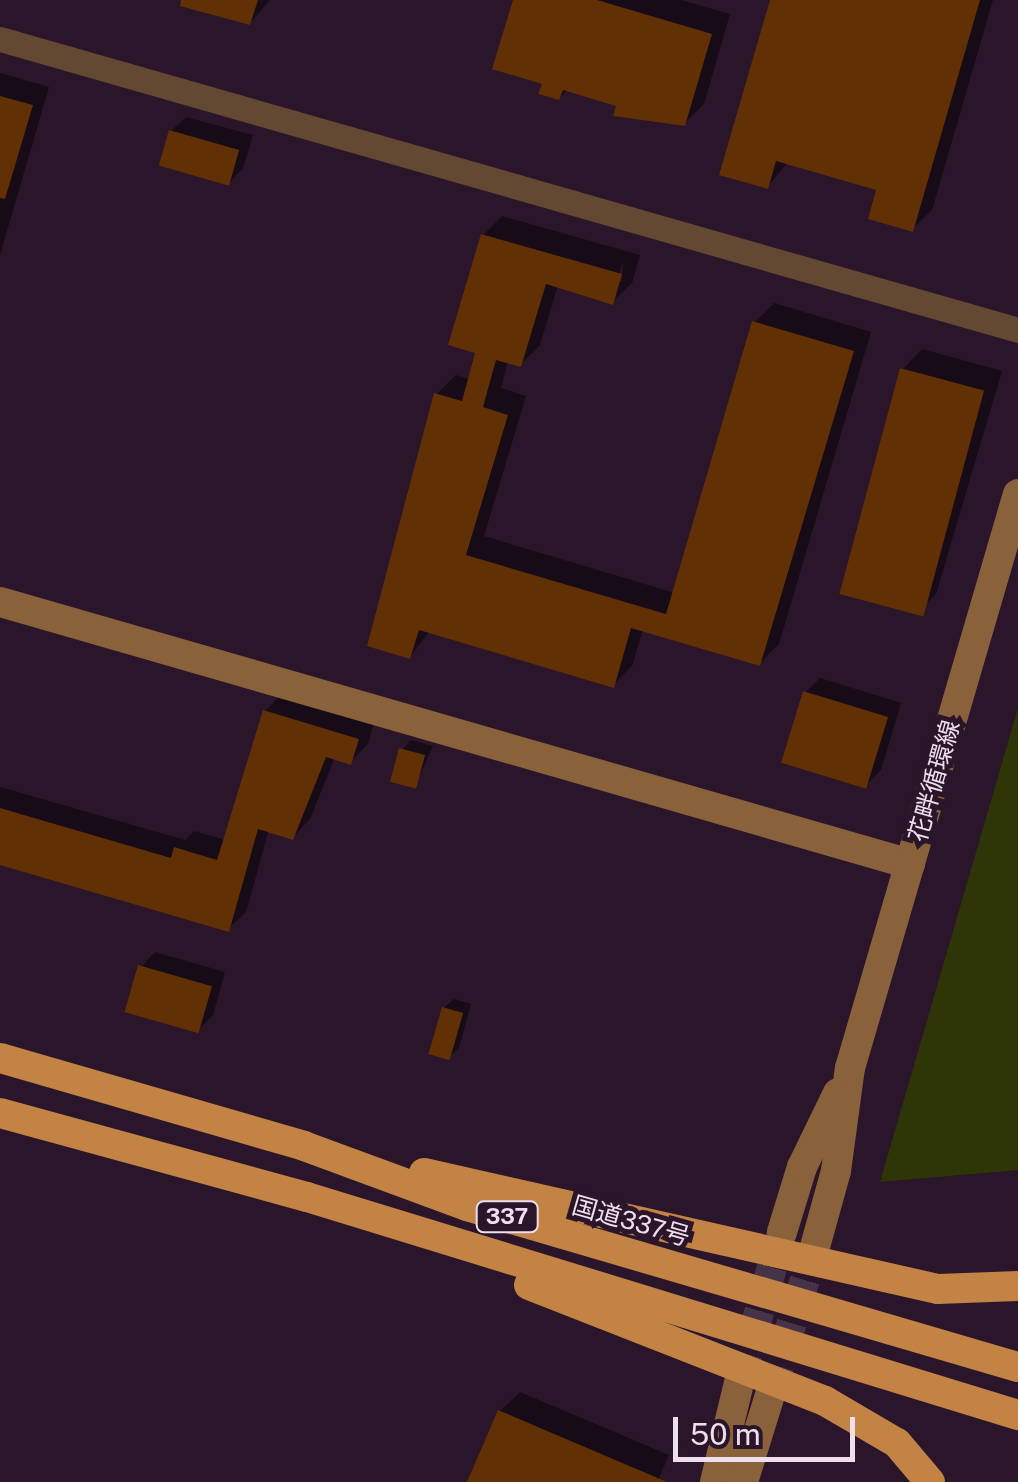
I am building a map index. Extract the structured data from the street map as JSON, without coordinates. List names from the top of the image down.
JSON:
{
  "streets": {
    "highway": ["337", "国道337号"],
    "street": ["花畔循環線"]
  },
  "scale_bar": "50 m"
}
